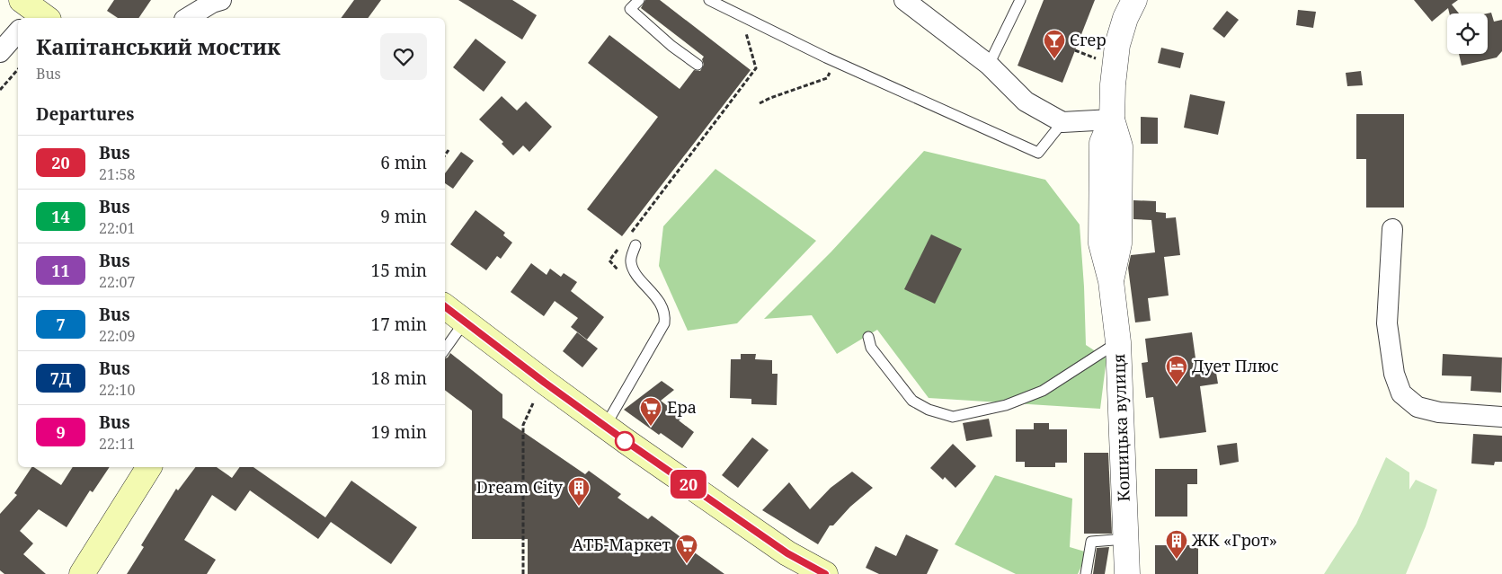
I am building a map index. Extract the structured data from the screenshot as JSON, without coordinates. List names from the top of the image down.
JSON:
{
  "streets": {
    "street": ["Кошицька вулиця"]
  },
  "places": {
    "bar": ["Єгер"],
    "hotel": ["Дует Плюс"],
    "supermarket": ["Ера", "АТБ-Маркет"],
    "building": ["Dream City", "ЖК «Грот»"]
  },
  "lines": ["bus line 20"],
  "page": {
    "on_map": "20",
    "heading": [
      ["Капітанський мостик", "Bus"],
      "Departures"
    ],
    "list": [
      {
        "mark": "20",
        "name": "Bus",
        "note": "21:58",
        "value": "6 min"
      },
      {
        "mark": "14",
        "name": "Bus",
        "note": "22:01",
        "value": "9 min"
      },
      {
        "mark": "11",
        "name": "Bus",
        "note": "22:07",
        "value": "15 min"
      },
      {
        "mark": "7",
        "name": "Bus",
        "note": "22:09",
        "value": "17 min"
      },
      {
        "mark": "7Д",
        "name": "Bus",
        "note": "22:10",
        "value": "18 min"
      },
      {
        "mark": "9",
        "name": "Bus",
        "note": "22:11",
        "value": "19 min"
      }
    ]
  }
}
